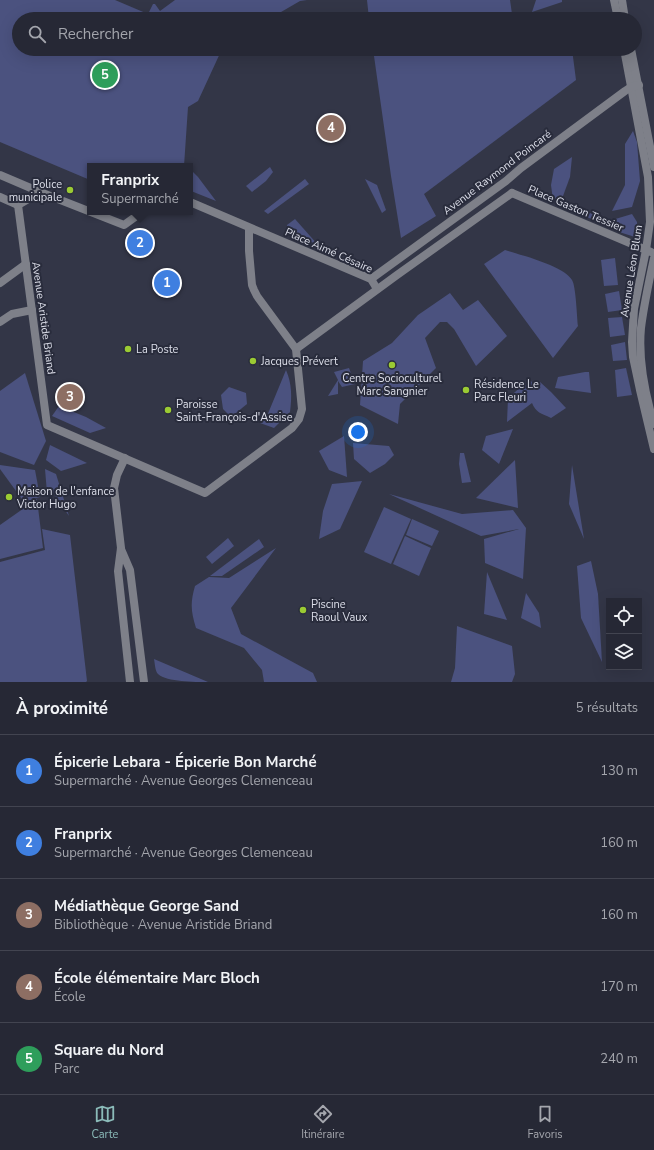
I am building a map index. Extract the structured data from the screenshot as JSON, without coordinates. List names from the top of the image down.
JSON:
{
  "streets": {
    "street": [
      "Avenue Raymond Poincaré",
      "Place Gaston Tessier",
      "Place Aimé Césaire",
      "Avenue Léon Blum",
      "Avenue Aristide Briand"
    ]
  },
  "crossings": [
    ["Avenue Raymond Poincaré", "Place Aimé Césaire"],
    ["Avenue Raymond Poincaré", "Avenue Léon Blum"],
    ["Place Gaston Tessier", "Avenue Léon Blum"]
  ],
  "places": [
    "Police municipale",
    "La Poste",
    "Jacques Prévert",
    "Centre Socioculturel Marc Sangnier",
    "Résidence Le Parc Fleuri",
    "Paroisse Saint-François-d'Assise",
    "Maison de l'enfance Victor Hugo",
    "Piscine Raoul Vaux"
  ],
  "page": {
    "search": "Rechercher",
    "pins": [
      "5",
      "4",
      "2",
      "1",
      "3"
    ],
    "popup": ["Franprix", "Supermarché"],
    "heading": ["À proximité", "5 résultats"],
    "list": [
      {
        "mark": "1",
        "name": "Épicerie Lebara - Épicerie Bon Marché",
        "note": "Supermarché · Avenue Georges Clemenceau",
        "value": "130 m"
      },
      {
        "mark": "2",
        "name": "Franprix",
        "note": "Supermarché · Avenue Georges Clemenceau",
        "value": "160 m"
      },
      {
        "mark": "3",
        "name": "Médiathèque George Sand",
        "note": "Bibliothèque · Avenue Aristide Briand",
        "value": "160 m"
      },
      {
        "mark": "4",
        "name": "École élémentaire Marc Bloch",
        "note": "École",
        "value": "170 m"
      },
      {
        "mark": "5",
        "name": "Square du Nord",
        "note": "Parc",
        "value": "240 m"
      }
    ],
    "nav": ["Carte", "Itinéraire", "Favoris"]
  }
}
